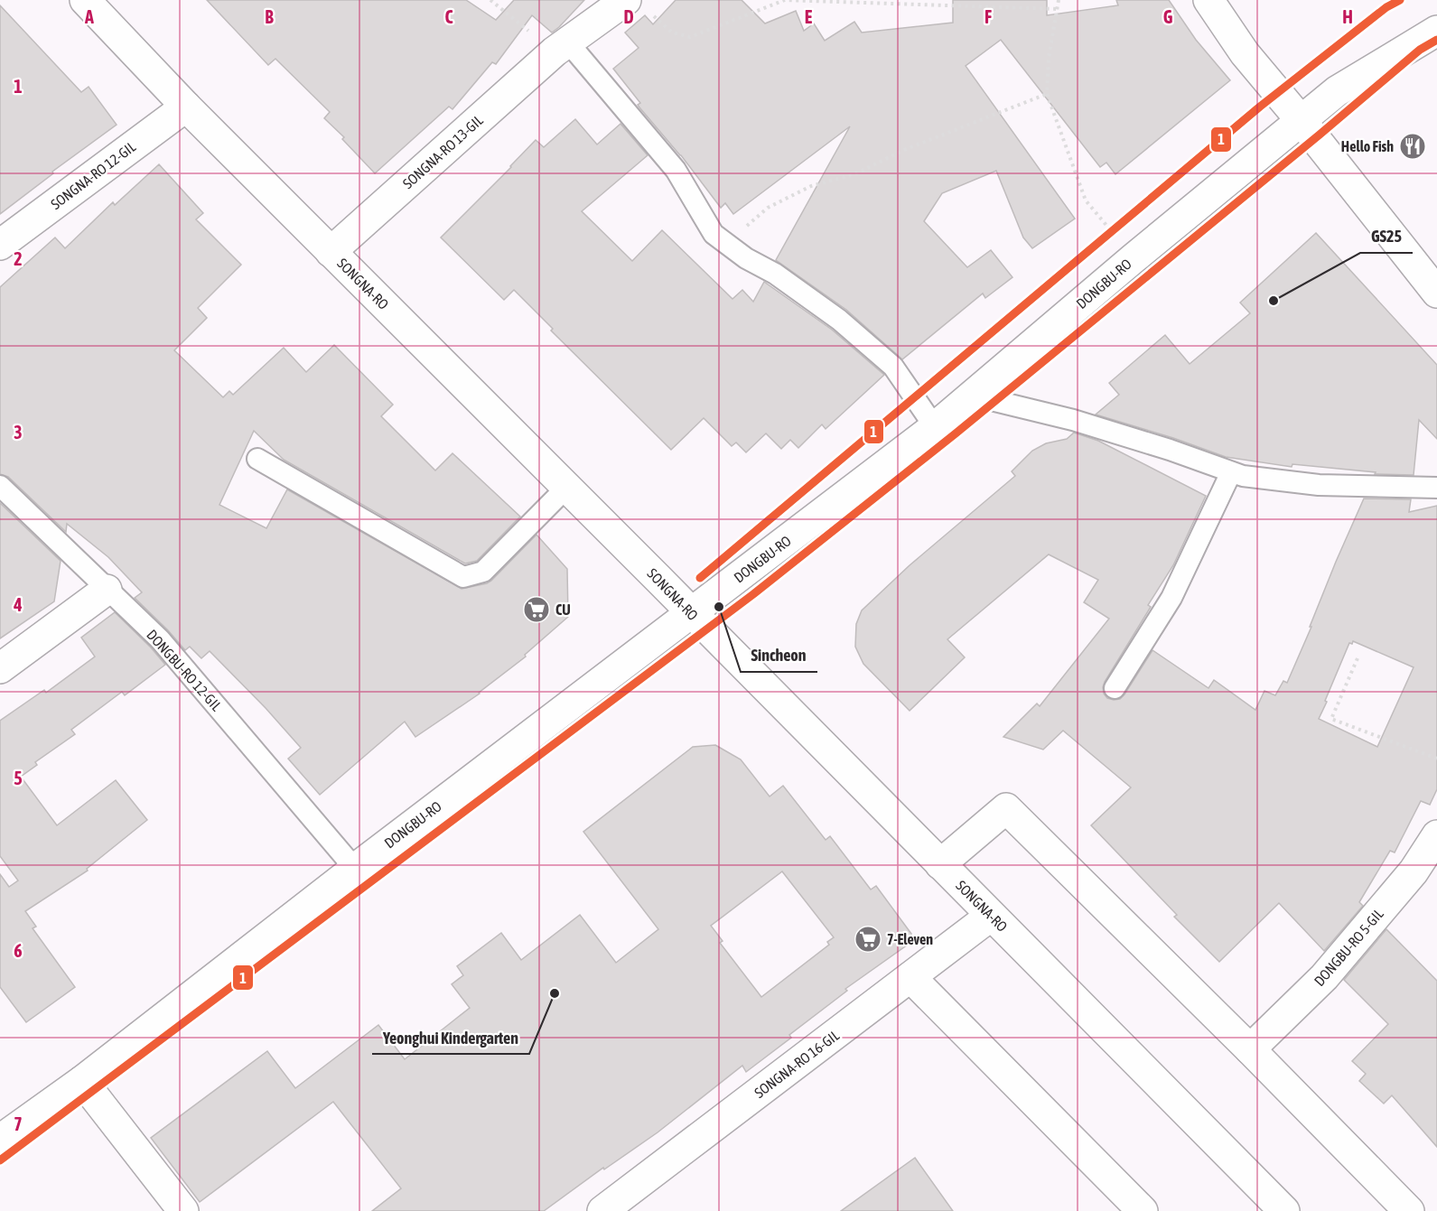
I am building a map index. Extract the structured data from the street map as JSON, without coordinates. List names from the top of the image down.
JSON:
{
  "streets": {
    "main road": [
      "SONGNA-RO 13-GIL",
      "SONGNA-RO 12-GIL",
      "SONGNA-RO",
      "DONGBU-RO",
      "DONGBU-RO 5-GIL",
      "SONGNA-RO 16-GIL"
    ],
    "lane": ["DONGBU-RO 12-GIL"]
  },
  "crossings": [
    ["SONGNA-RO 13-GIL", "SONGNA-RO"],
    ["SONGNA-RO 12-GIL", "SONGNA-RO"],
    ["SONGNA-RO", "DONGBU-RO"],
    ["SONGNA-RO", "SONGNA-RO 16-GIL"],
    ["DONGBU-RO", "DONGBU-RO 12-GIL"]
  ],
  "places": {
    "restaurant": ["Hello Fish"],
    "other": ["GS25", "Sincheon", "Yeonghui Kindergarten"],
    "supermarket": ["CU", "7-Eleven"]
  },
  "lines": ["transit line 1"],
  "grid": {
    "columns": [
      "A",
      "B",
      "C",
      "D",
      "E",
      "F",
      "G",
      "H"
    ],
    "rows": [
      "1",
      "2",
      "3",
      "4",
      "5",
      "6",
      "7"
    ]
  }
}
